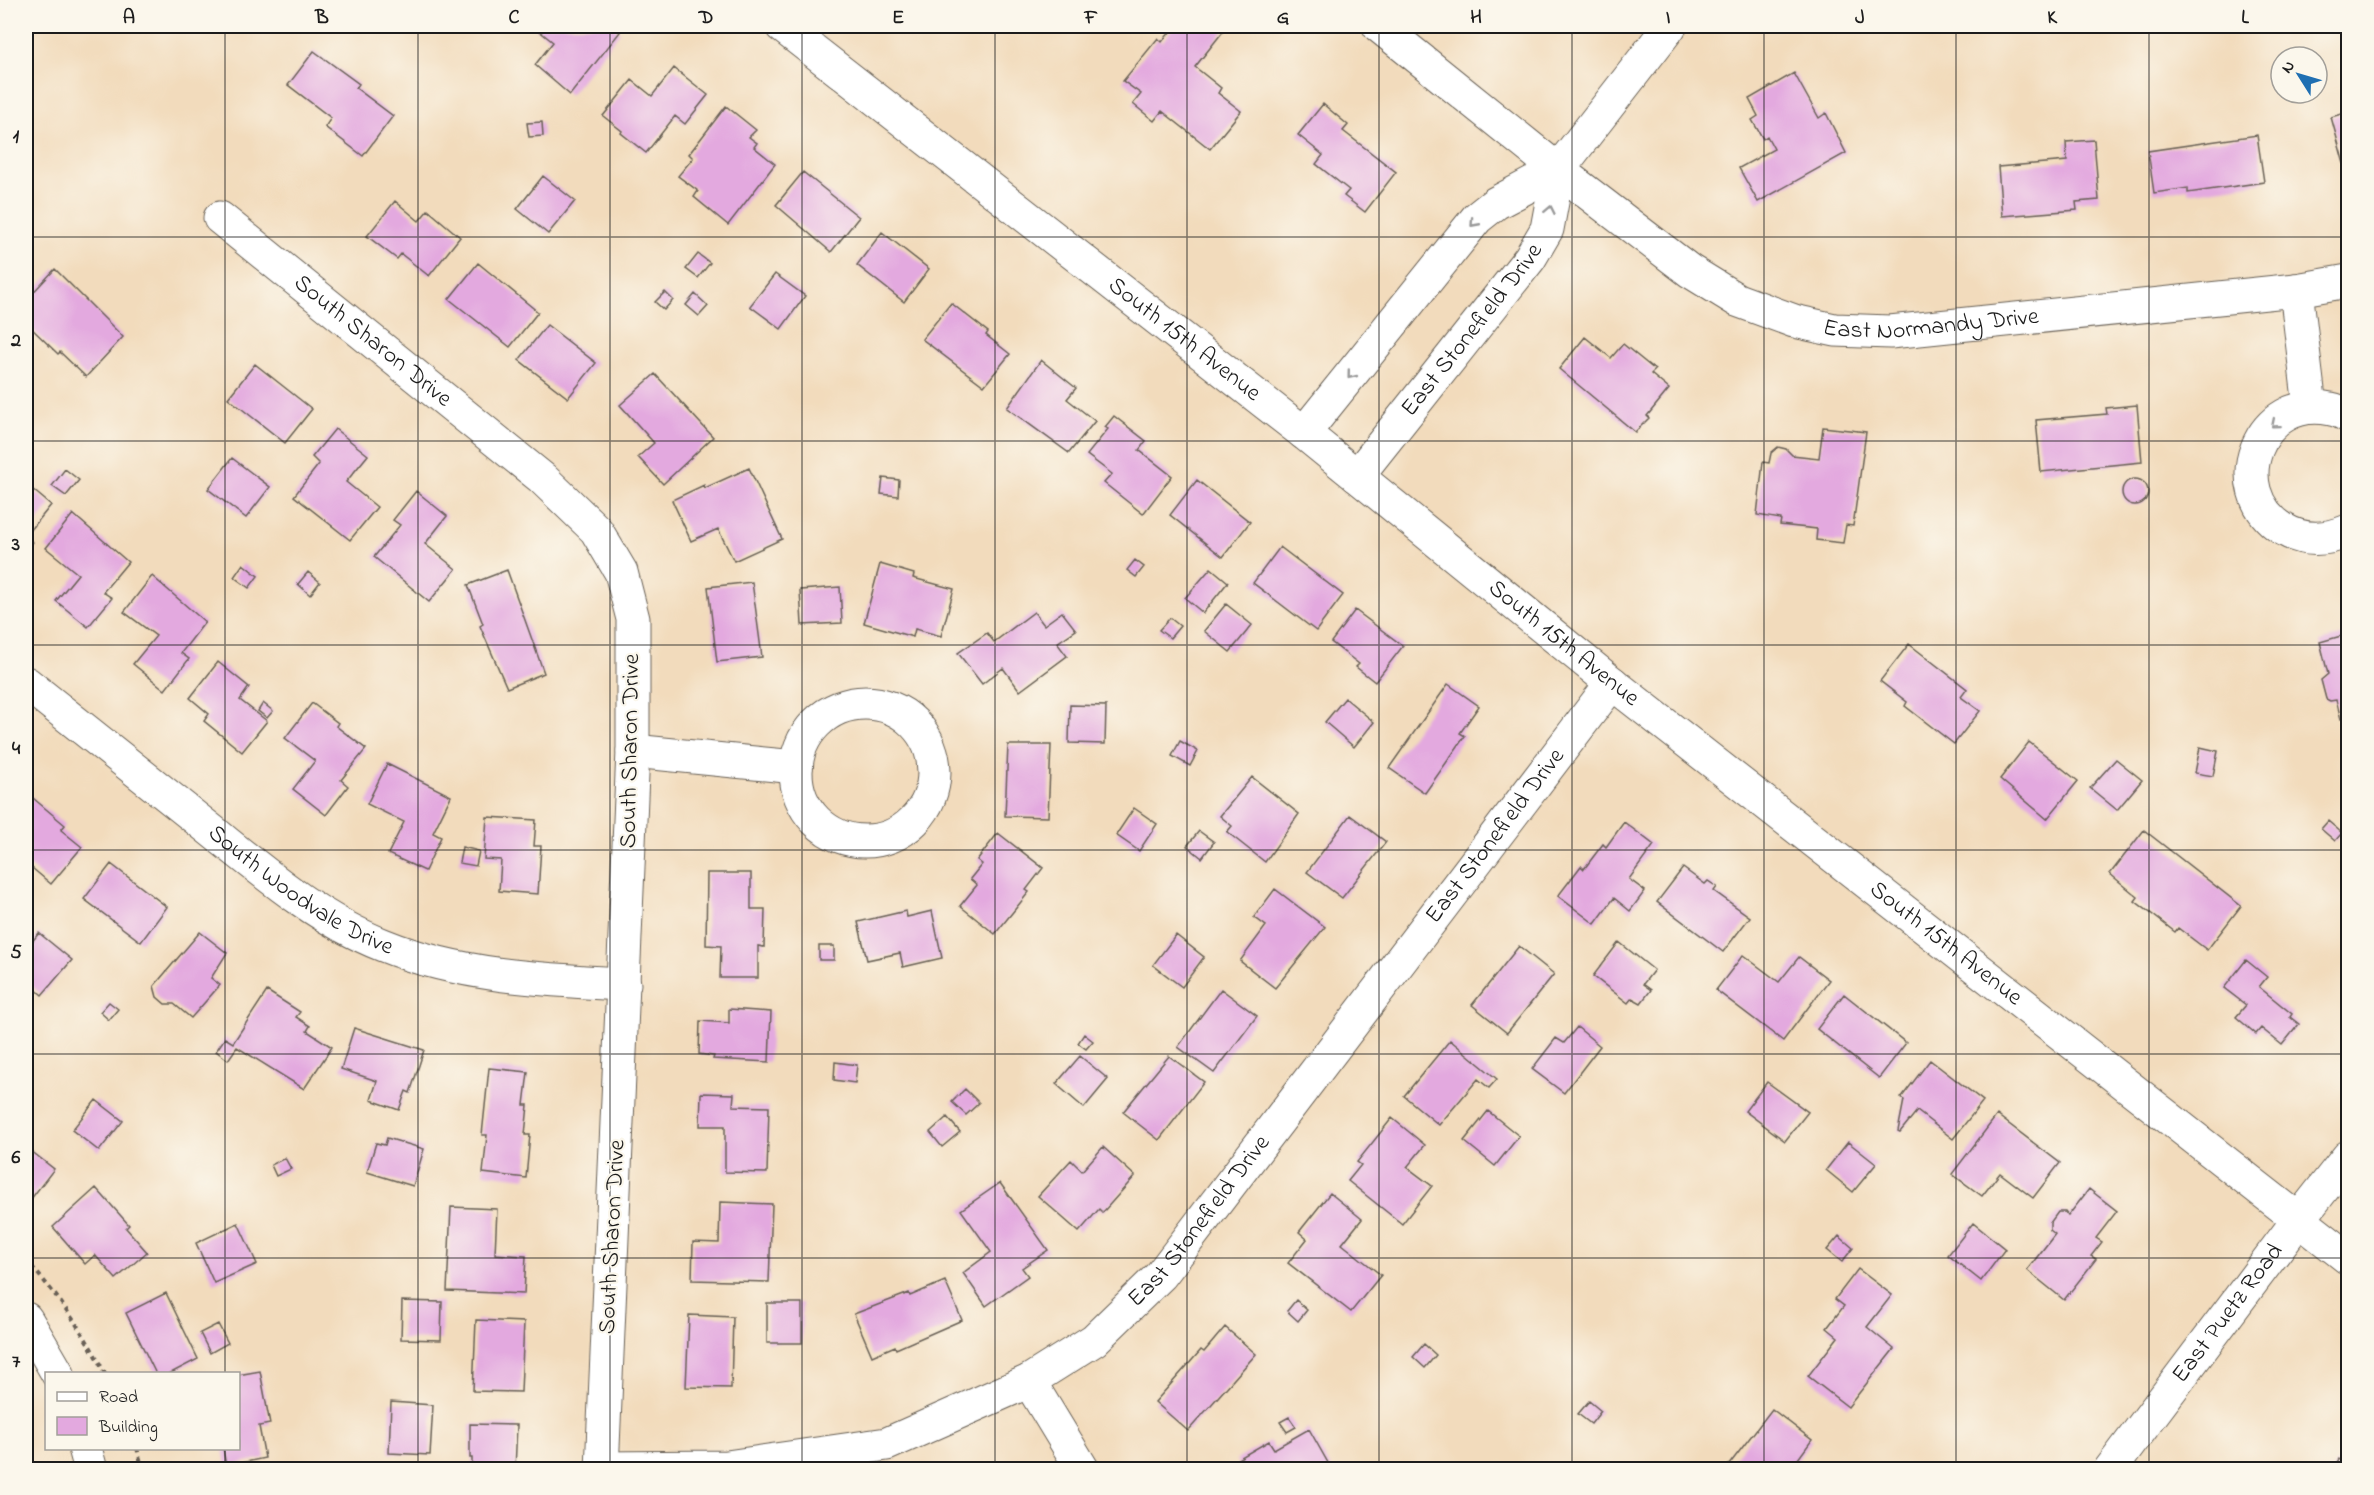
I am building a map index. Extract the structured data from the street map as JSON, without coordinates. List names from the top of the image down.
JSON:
{
  "streets": {
    "street": [
      "East Normandy Drive",
      "East Stonefield Drive",
      "South 15th Avenue",
      "South Sharon Drive",
      "South Woodvale Drive",
      "East Puetz Road"
    ]
  },
  "crossings": [
    ["East Normandy Drive", "East Stonefield Drive"],
    ["East Stonefield Drive", "South 15th Avenue"],
    ["East Stonefield Drive", "South Sharon Drive"],
    ["South 15th Avenue", "East Puetz Road"],
    ["South Sharon Drive", "South Woodvale Drive"]
  ],
  "legend": ["Road", "Building"],
  "north": "top left",
  "grid": {
    "columns": [
      "A",
      "B",
      "C",
      "D",
      "E",
      "F",
      "G",
      "H",
      "I",
      "J",
      "K",
      "L"
    ],
    "rows": [
      "1",
      "2",
      "3",
      "4",
      "5",
      "6",
      "7"
    ]
  }
}
